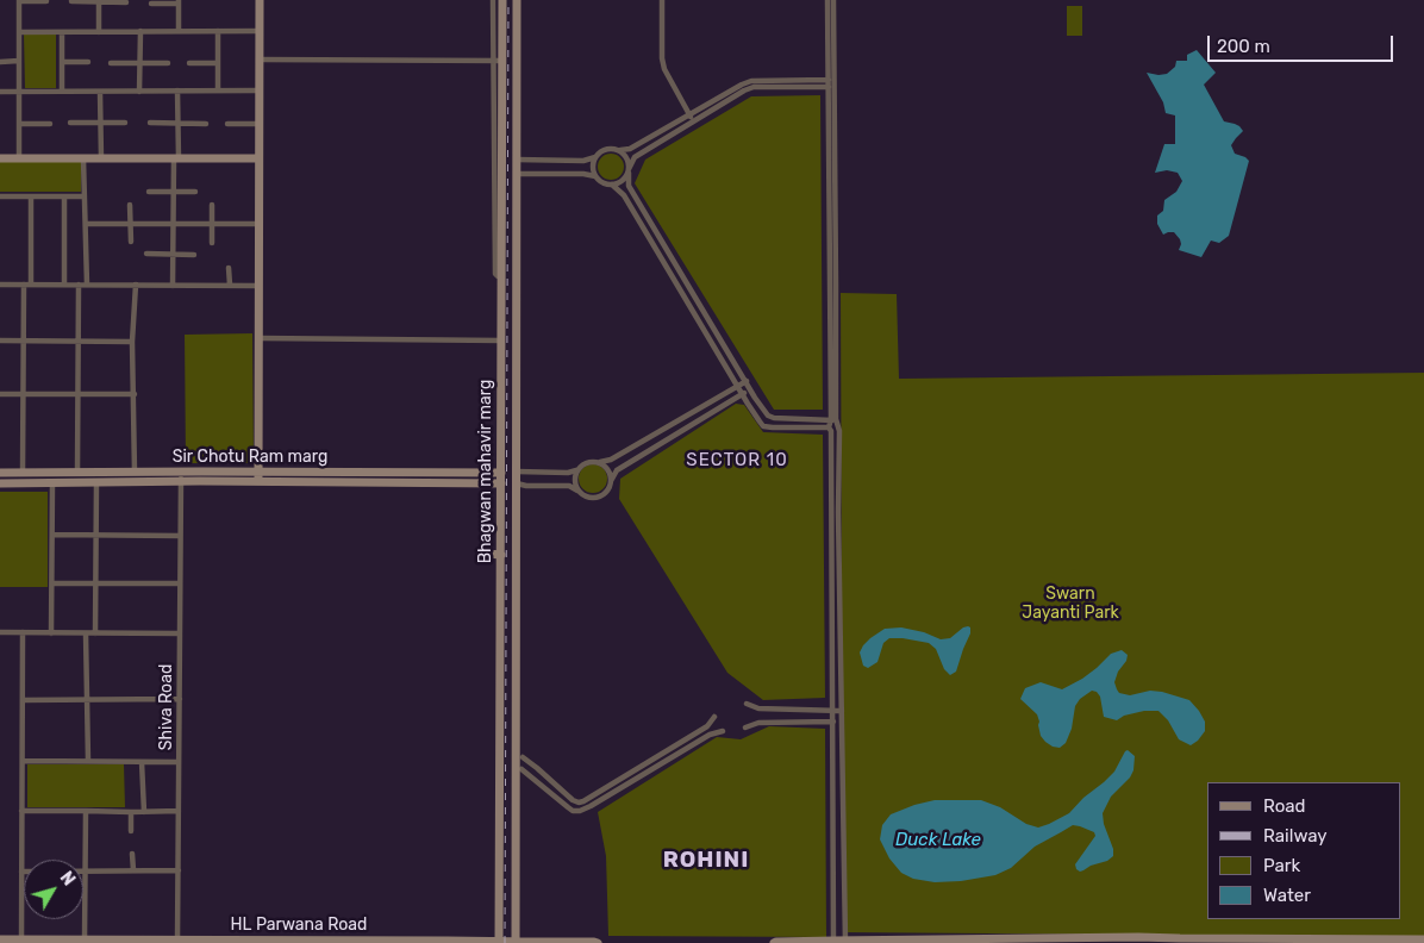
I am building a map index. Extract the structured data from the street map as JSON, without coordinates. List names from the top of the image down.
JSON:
{
  "streets": {
    "street": [
      "Sir Chotu Ram marg",
      "Bhagwan mahavir marg",
      "Shiva Road",
      "HL Parwana Road"
    ]
  },
  "crossings": [
    ["Sir Chotu Ram marg", "Bhagwan mahavir marg"],
    ["Sir Chotu Ram marg", "Shiva Road"],
    ["Bhagwan mahavir marg", "HL Parwana Road"],
    ["Shiva Road", "HL Parwana Road"]
  ],
  "districts": ["SECTOR 10", "ROHINI"],
  "water": ["Duck Lake"],
  "parks": ["Swarn Jayanti Park"],
  "legend": [
    "Road",
    "Railway",
    "Park",
    "Water"
  ],
  "scale_bar": "200 m",
  "north": "top right"
}
